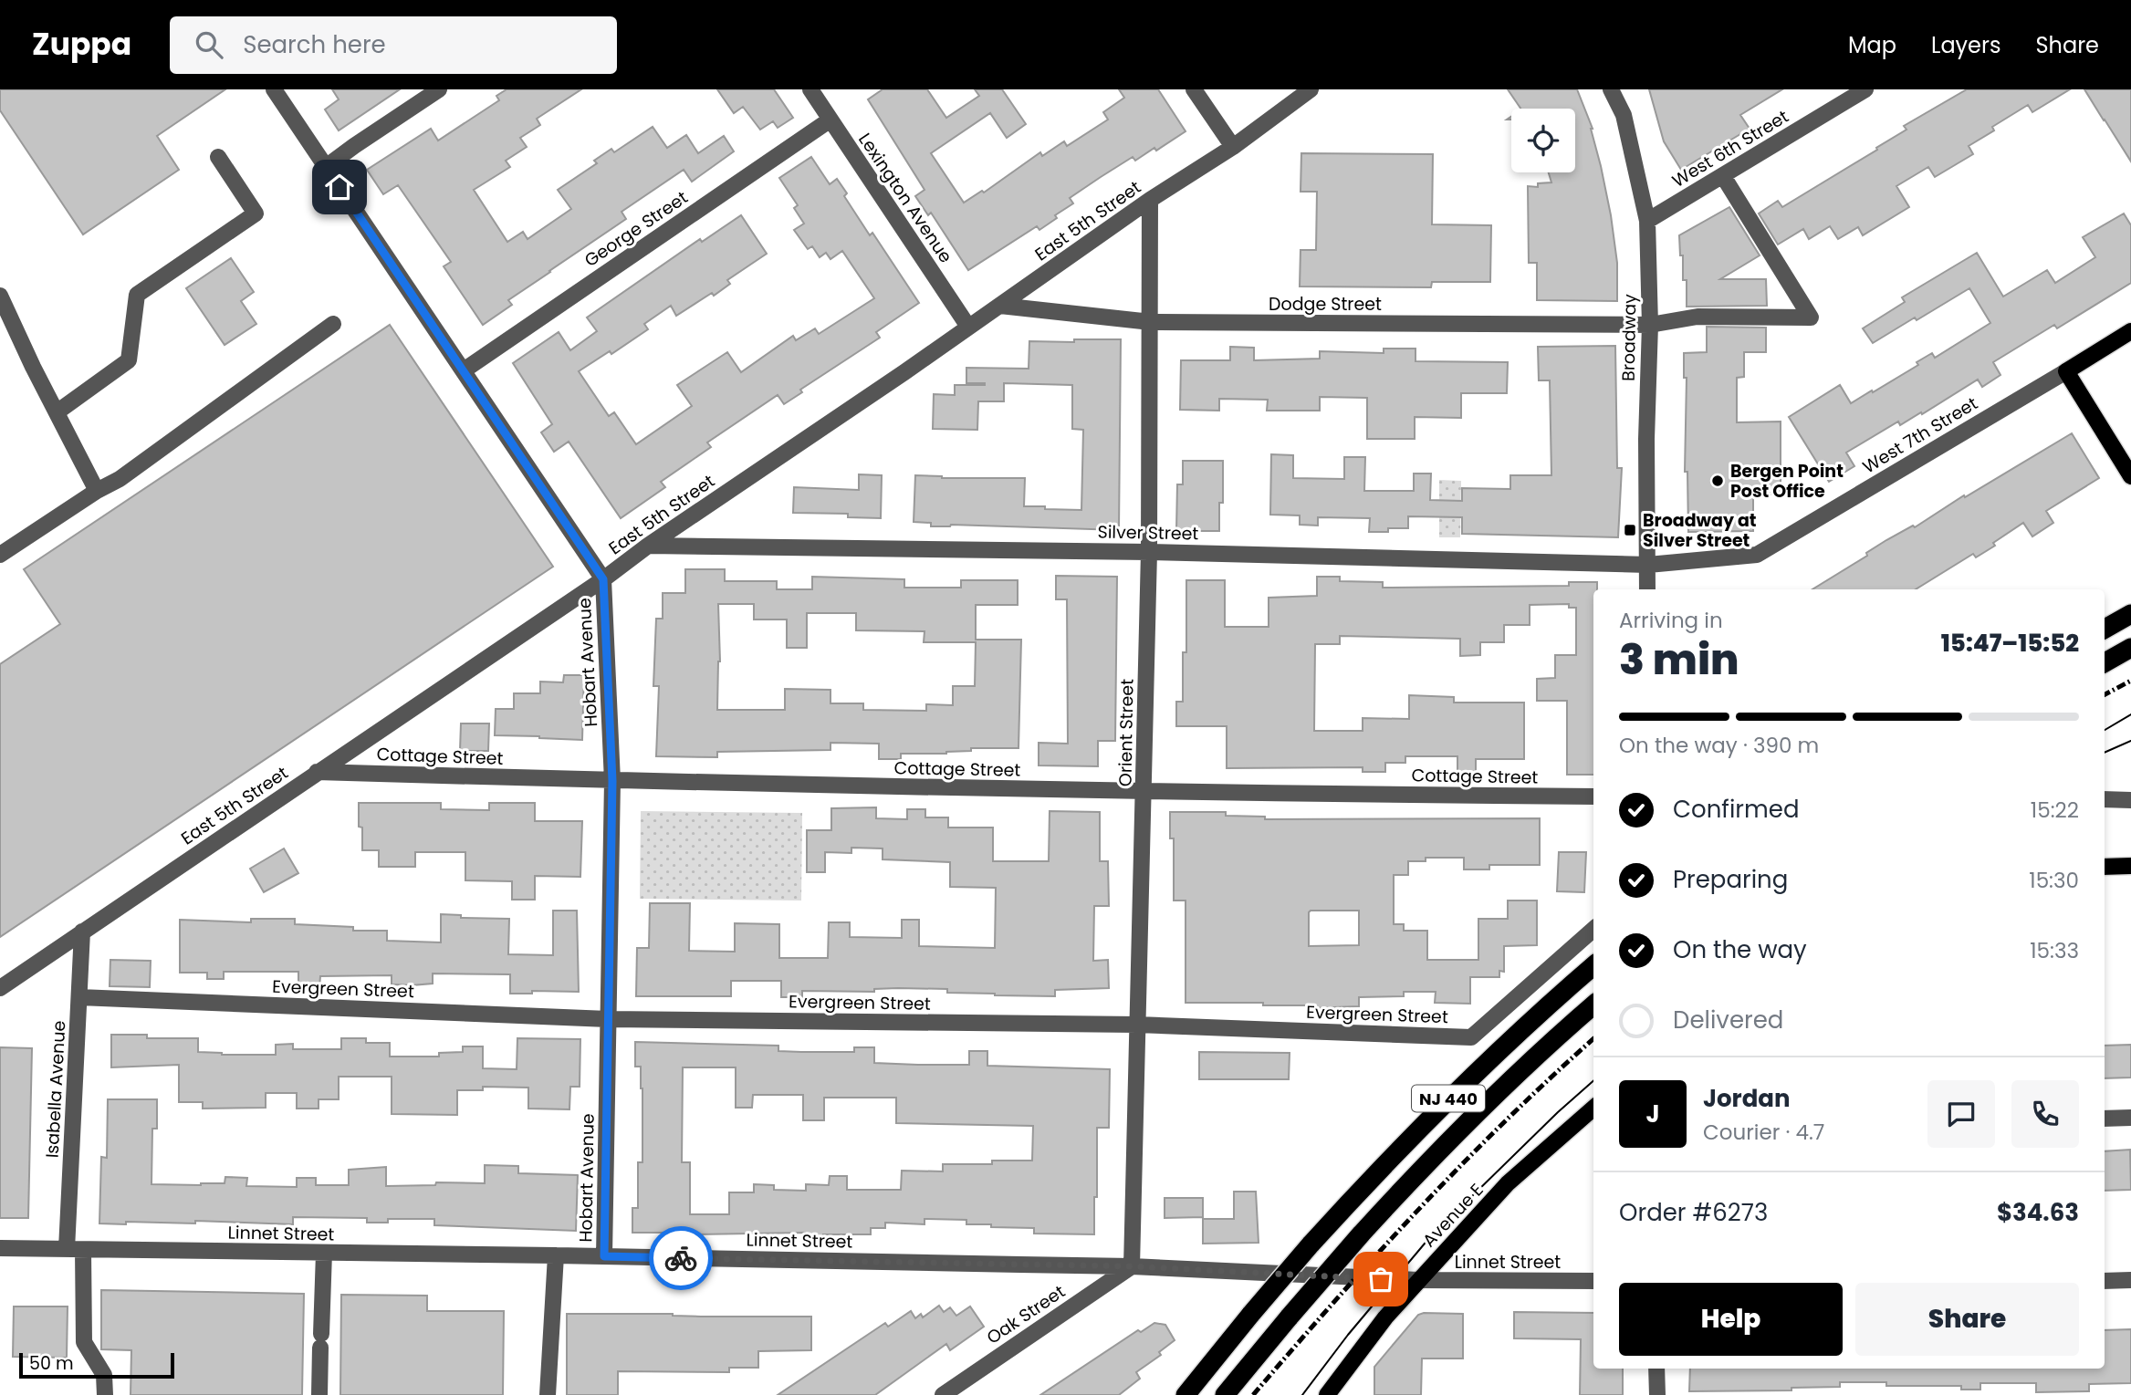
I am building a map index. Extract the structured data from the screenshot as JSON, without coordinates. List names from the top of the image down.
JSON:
{
  "streets": {
    "highway": ["NJ 440"],
    "main road": ["West 7th Street", "Avenue E"],
    "street": [
      "West 6th Street",
      "Lexington Avenue",
      "East 5th Street",
      "George Street",
      "Dodge Street",
      "Broadway",
      "Silver Street",
      "Hobart Avenue",
      "Orient Street",
      "Cottage Street",
      "Evergreen Street",
      "Isabella Avenue",
      "Linnet Street",
      "Oak Street"
    ]
  },
  "crossings": [
    ["West 6th Street", "Dodge Street"],
    ["West 6th Street", "Broadway"],
    ["Lexington Avenue", "East 5th Street"],
    ["Lexington Avenue", "George Street"],
    ["East 5th Street", "Dodge Street"],
    ["East 5th Street", "Silver Street"],
    ["East 5th Street", "Hobart Avenue"],
    ["East 5th Street", "Orient Street"],
    ["East 5th Street", "Cottage Street"],
    ["East 5th Street", "Isabella Avenue"],
    ["George Street", "Hobart Avenue"],
    ["Dodge Street", "Broadway"],
    ["Dodge Street", "Orient Street"],
    ["Broadway", "West 7th Street"],
    ["Broadway", "Silver Street"],
    ["West 7th Street", "Silver Street"],
    ["Silver Street", "Orient Street"],
    ["Hobart Avenue", "Cottage Street"],
    ["Hobart Avenue", "Evergreen Street"],
    ["Hobart Avenue", "Linnet Street"],
    ["Orient Street", "Cottage Street"],
    ["Orient Street", "Evergreen Street"],
    ["Orient Street", "Linnet Street"],
    ["Orient Street", "Oak Street"],
    ["Evergreen Street", "Isabella Avenue"],
    ["Isabella Avenue", "Linnet Street"],
    ["Avenue E", "Linnet Street"],
    ["Linnet Street", "Oak Street"]
  ],
  "places": {
    "other": ["Bergen Point Post Office"],
    "transit": ["Broadway at Silver Street"]
  },
  "scale_bar": "50 m",
  "page": {
    "header": "Zuppa",
    "search": "Search here",
    "nav": ["Map", "Layers", "Share"],
    "heading": ["3 min", "Arriving in", "15:47–15:52"],
    "panel": [
      "Jordan",
      "Courier · 4.7",
      "Order #6273",
      "$34.63"
    ],
    "bar": "On the way · 390 m",
    "list": [
      ["Confirmed", "15:22"],
      ["Preparing", "15:30"],
      ["On the way", "15:33"],
      "Delivered"
    ],
    "round": "J",
    "buttons": ["Help", "Share"],
    "scale": "50 m"
  }
}
